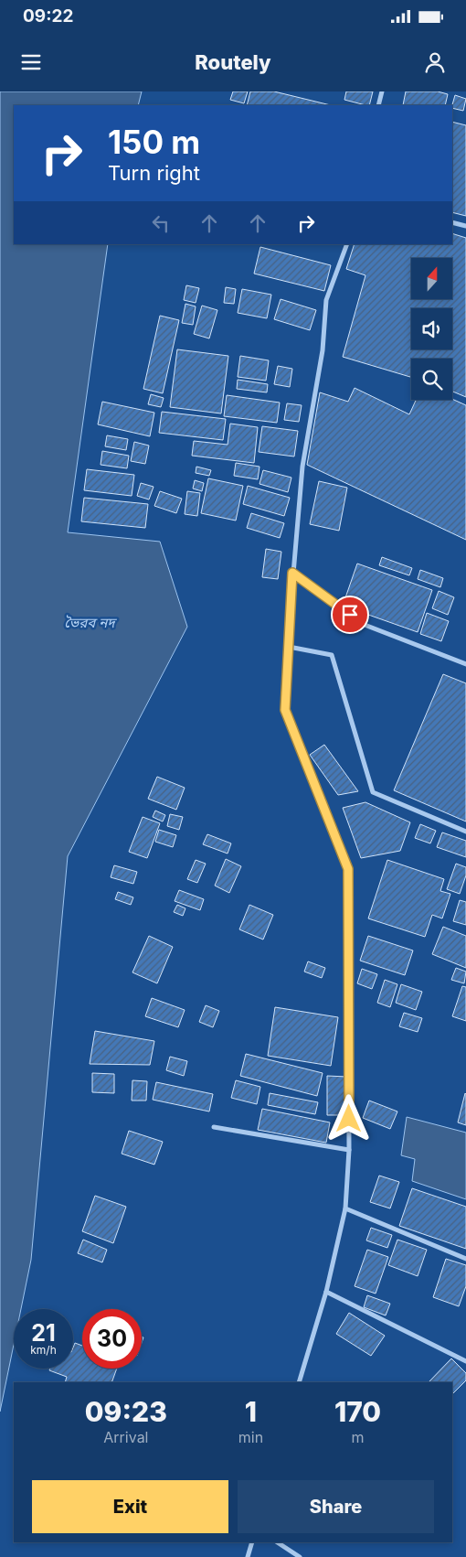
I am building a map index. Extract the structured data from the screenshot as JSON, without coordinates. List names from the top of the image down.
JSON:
{
  "water": ["ভৈরব নদ"],
  "north": "top",
  "page": {
    "status": "09:22",
    "header": "Routely",
    "turn": ["150 m", "Turn right"],
    "speed": "21 km/h",
    "limit": "30",
    "eta": [
      "09:23",
      "Arrival",
      "1",
      "min",
      "170",
      "m"
    ],
    "buttons": ["Exit", "Share"]
  }
}
